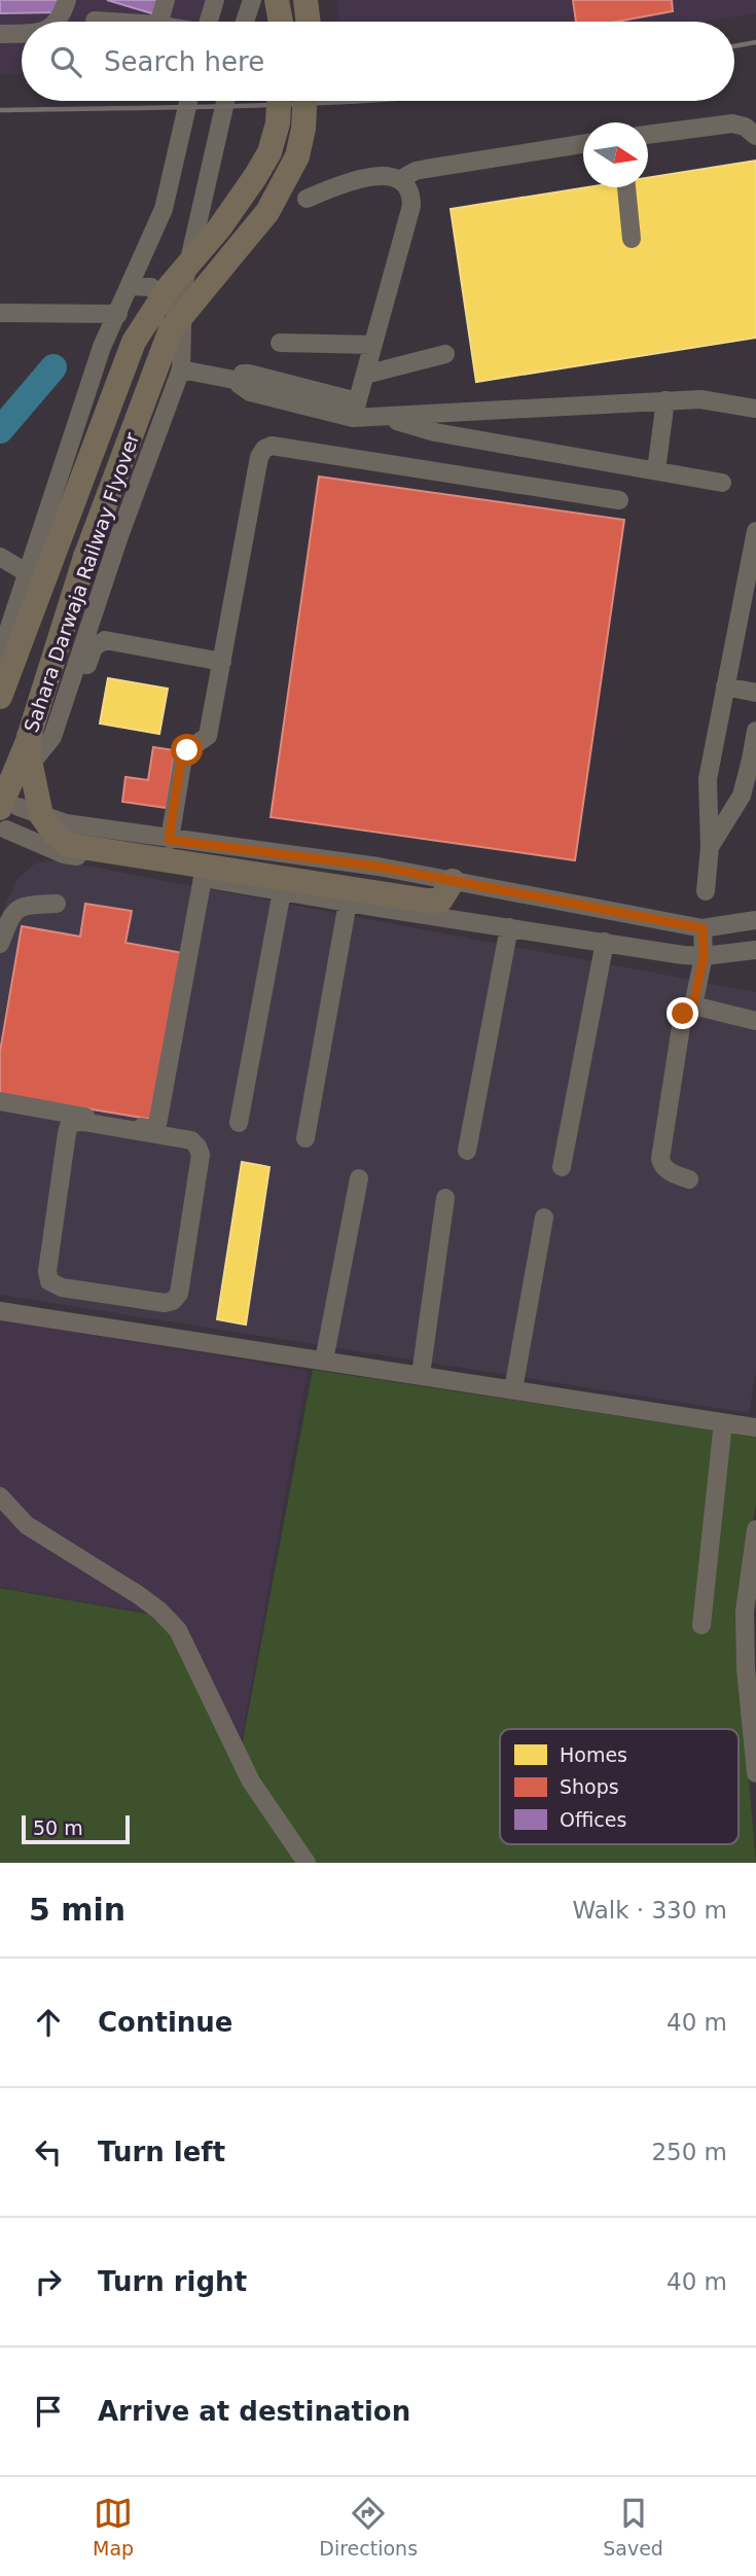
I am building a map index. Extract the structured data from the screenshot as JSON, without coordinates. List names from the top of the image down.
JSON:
{
  "streets": {
    "highway": ["Sahara Darwaja Railway Flyover"]
  },
  "legend": ["Homes", "Shops", "Offices"],
  "scale_bar": "50 m",
  "north": "right",
  "page": {
    "search": "Search here",
    "scale": "50 m",
    "heading": ["5 min", "Walk · 330 m"],
    "list": [
      ["Continue", "40 m"],
      ["Turn left", "250 m"],
      ["Turn right", "40 m"],
      "Arrive at destination"
    ],
    "nav": ["Map", "Directions", "Saved"]
  }
}
